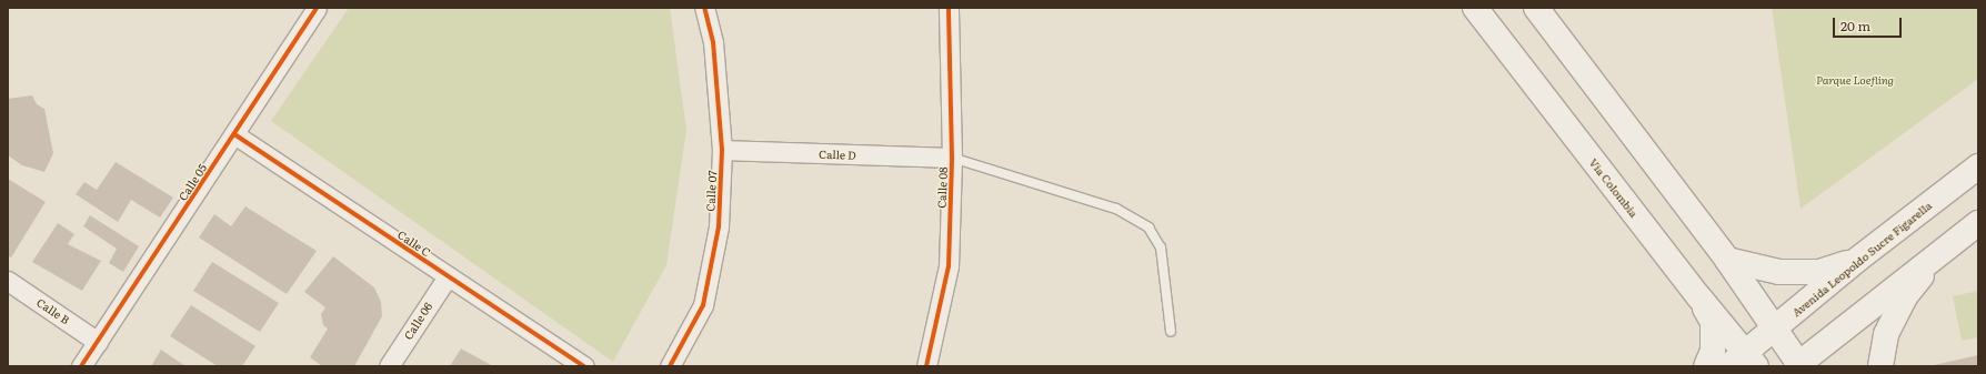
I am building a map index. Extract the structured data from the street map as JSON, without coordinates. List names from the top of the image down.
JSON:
{
  "streets": {
    "main road": ["Vía Colombia", "Avenida Leopoldo Sucre Figarella"],
    "street": [
      "Calle D",
      "Calle 05",
      "Calle 08",
      "Calle 07",
      "Calle C",
      "Calle B",
      "Calle 06"
    ]
  },
  "crossings": [
    ["Calle D", "Calle 08"],
    ["Calle D", "Calle 07"],
    ["Calle 05", "Calle C"],
    ["Calle 05", "Calle B"],
    ["Vía Colombia", "Avenida Leopoldo Sucre Figarella"],
    ["Calle C", "Calle 06"]
  ],
  "parks": ["Parque Loefling"],
  "scale_bar": "20 m"
}
